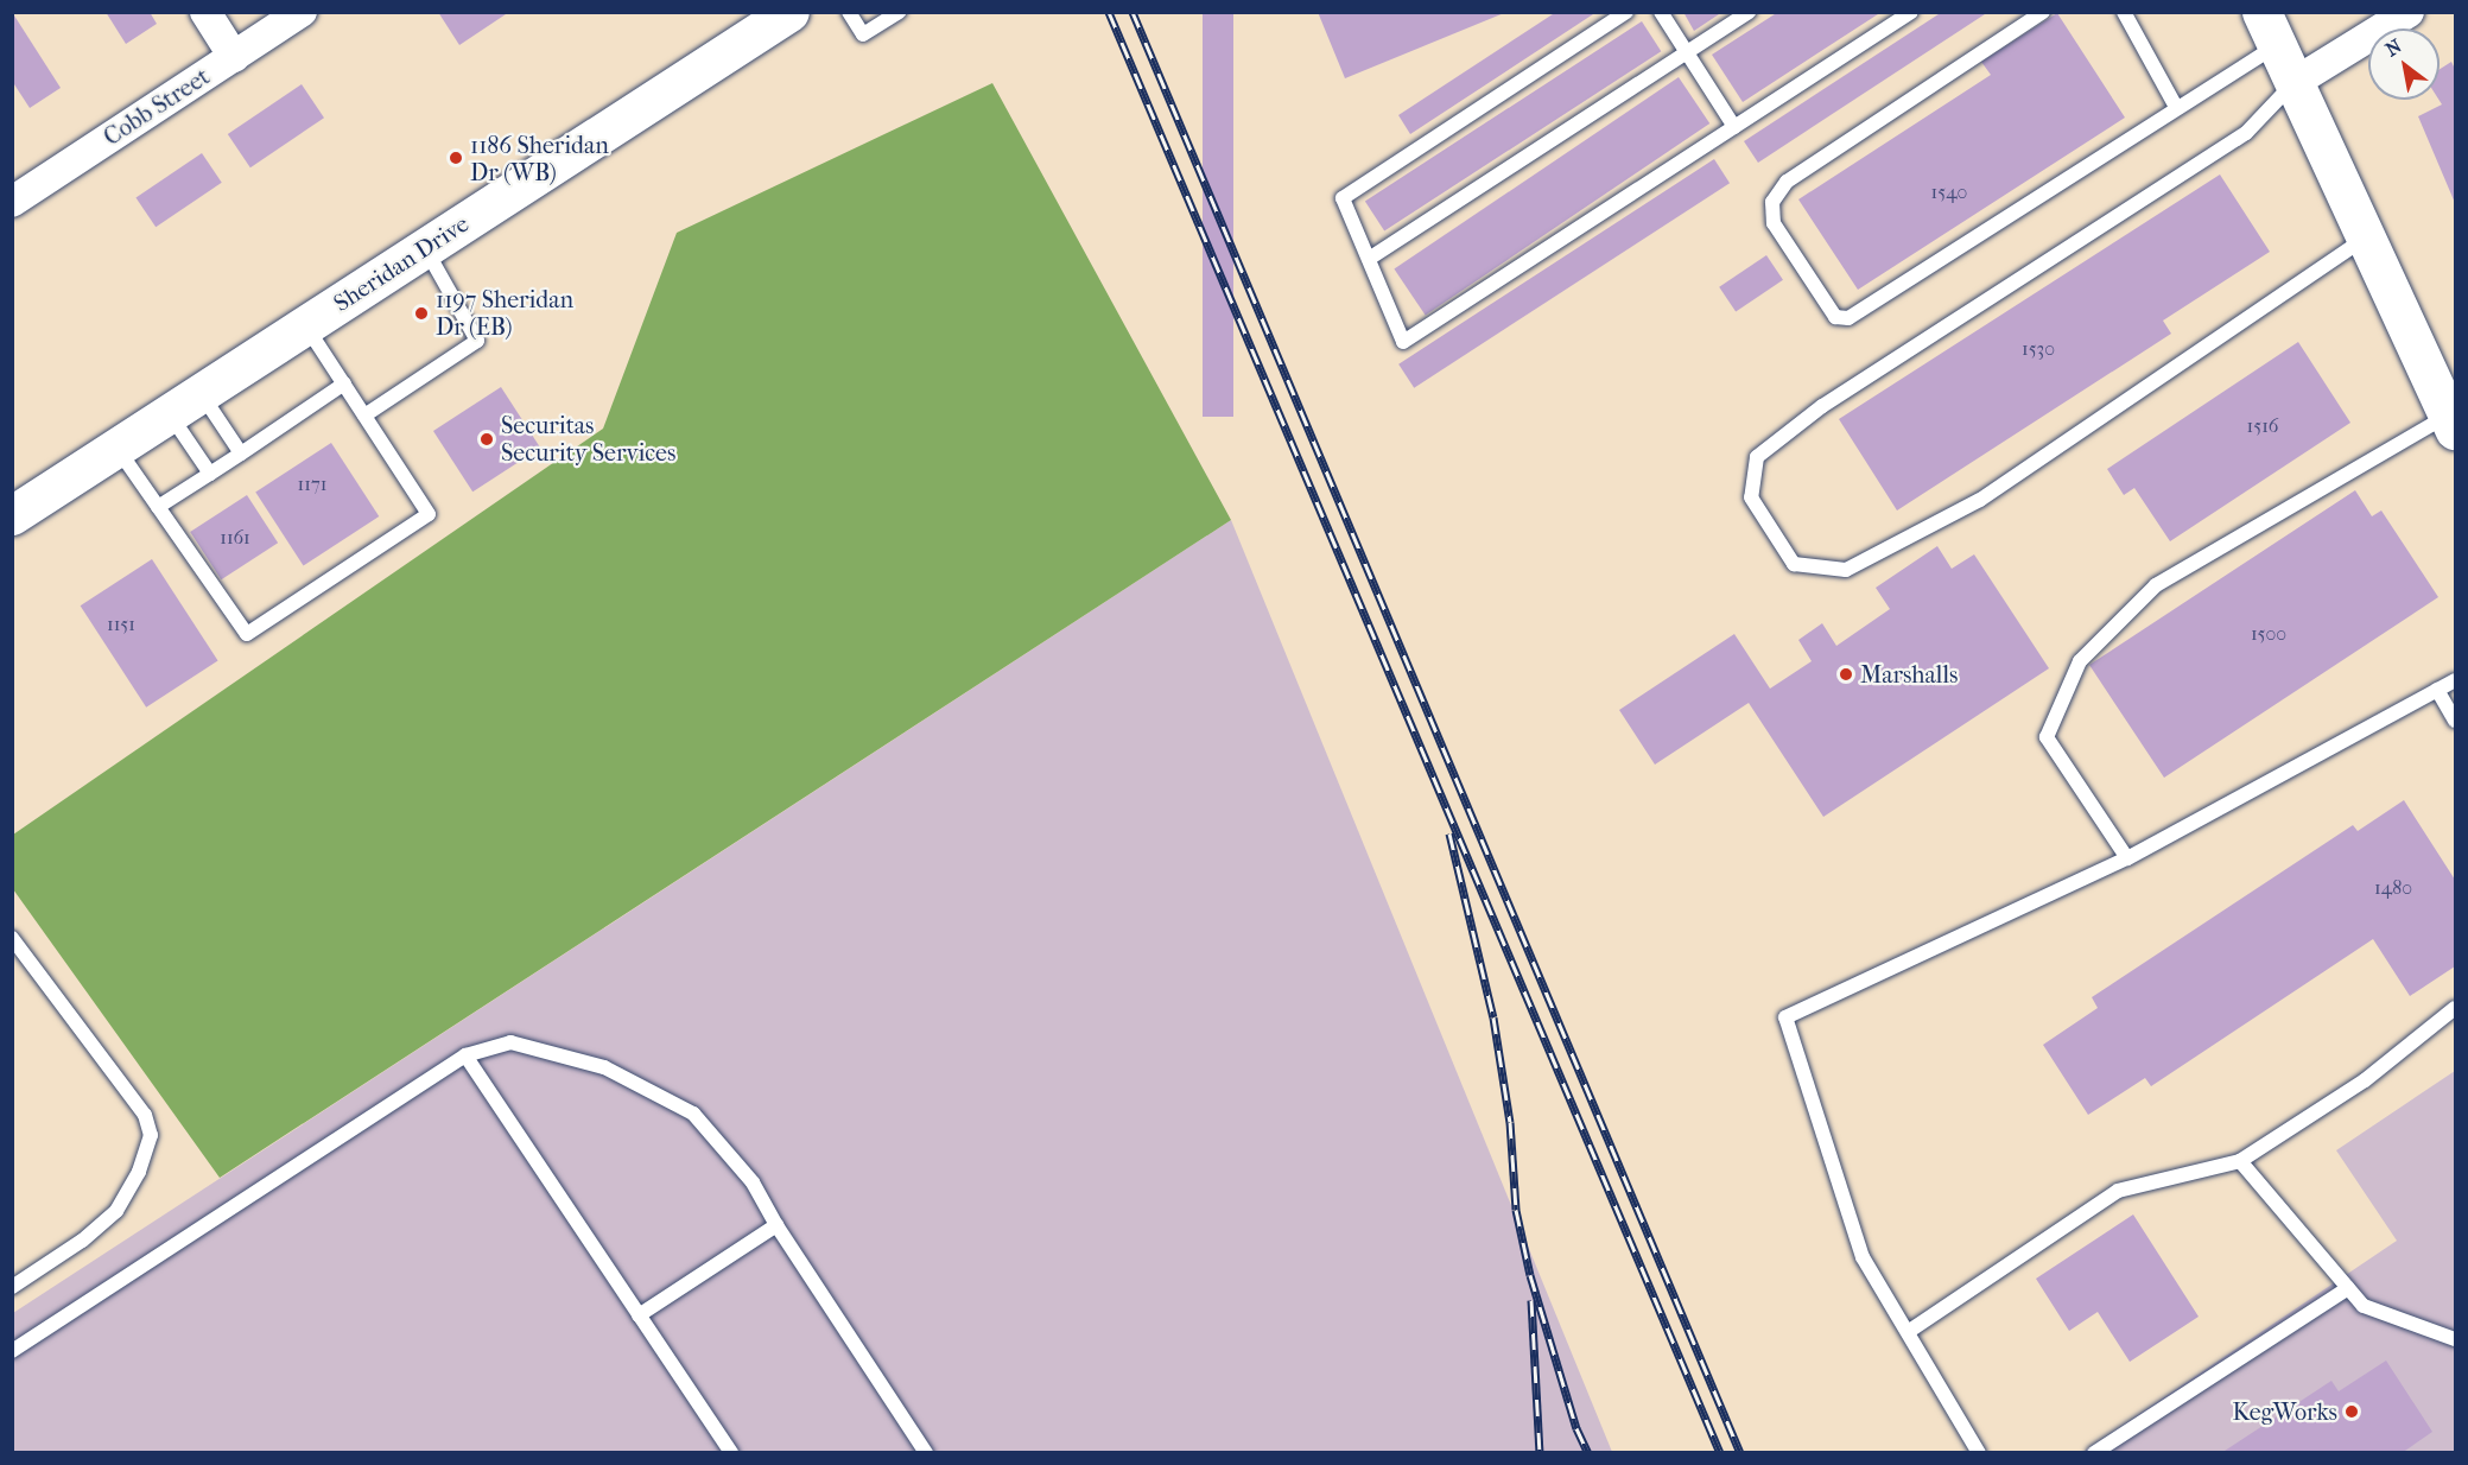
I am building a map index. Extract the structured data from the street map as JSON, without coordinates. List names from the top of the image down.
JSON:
{
  "streets": {
    "main road": ["Sheridan Drive"],
    "street": ["Cobb Street"]
  },
  "places": [
    "1186 Sheridan Dr (WB)",
    "1197 Sheridan Dr (EB)",
    "Securitas Security Services",
    "Marshalls",
    "KegWorks"
  ],
  "house_numbers": [
    "1540",
    "1530",
    "1516",
    "1171",
    "1161",
    "1151",
    "1500",
    "1480"
  ],
  "north": "top left"
}
